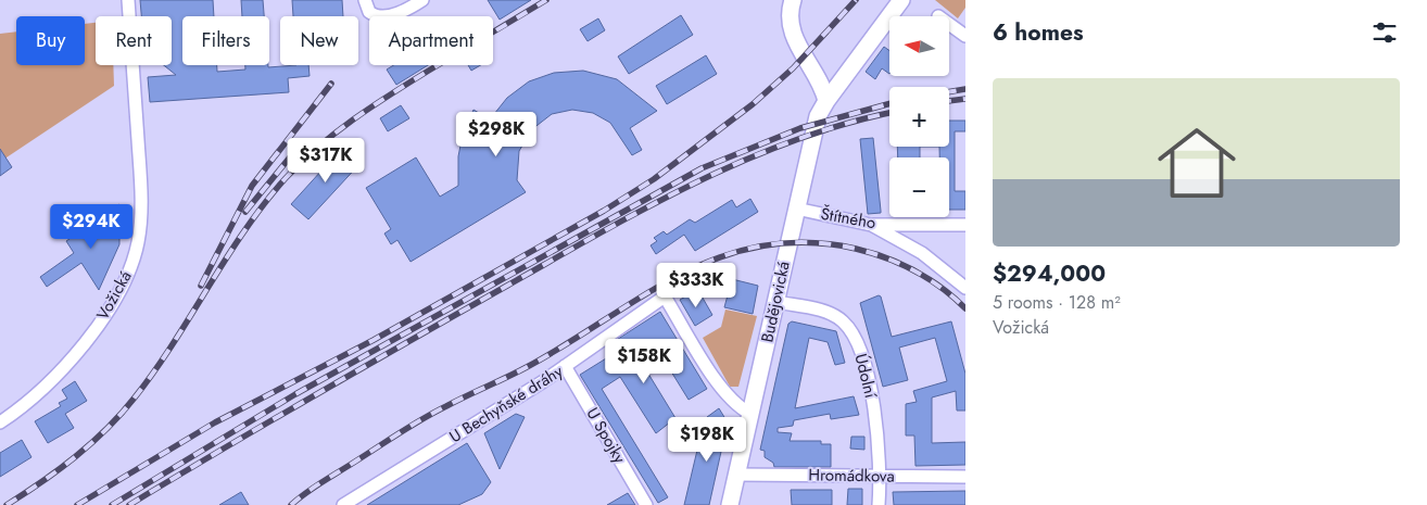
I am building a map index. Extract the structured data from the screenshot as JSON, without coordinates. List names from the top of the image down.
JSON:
{
  "streets": {
    "main road": ["Budějovická"],
    "street": [
      "Štítného",
      "Vožická",
      "Údolní",
      "U Bechyňské dráhy",
      "U Spojky",
      "Hromádkova"
    ]
  },
  "crossings": [
    ["Štítného", "Budějovická"],
    ["Budějovická", "Údolní"],
    ["Budějovická", "U Bechyňské dráhy"],
    ["Budějovická", "Hromádkova"],
    ["Údolní", "Hromádkova"],
    ["U Bechyňské dráhy", "U Spojky"]
  ],
  "north": "left",
  "page": {
    "heading": "6 homes",
    "map_buttons": ["+", "−"],
    "chip": [
      "Buy",
      "Rent",
      "Filters",
      "New",
      "Apartment"
    ],
    "list": [
      {
        "name": "$294,000",
        "note": "5 rooms · 128 m² · Vožická"
      }
    ],
    "price": [
      "$298K",
      "$317K",
      "$294K",
      "$333K",
      "$158K",
      "$198K"
    ]
  }
}
